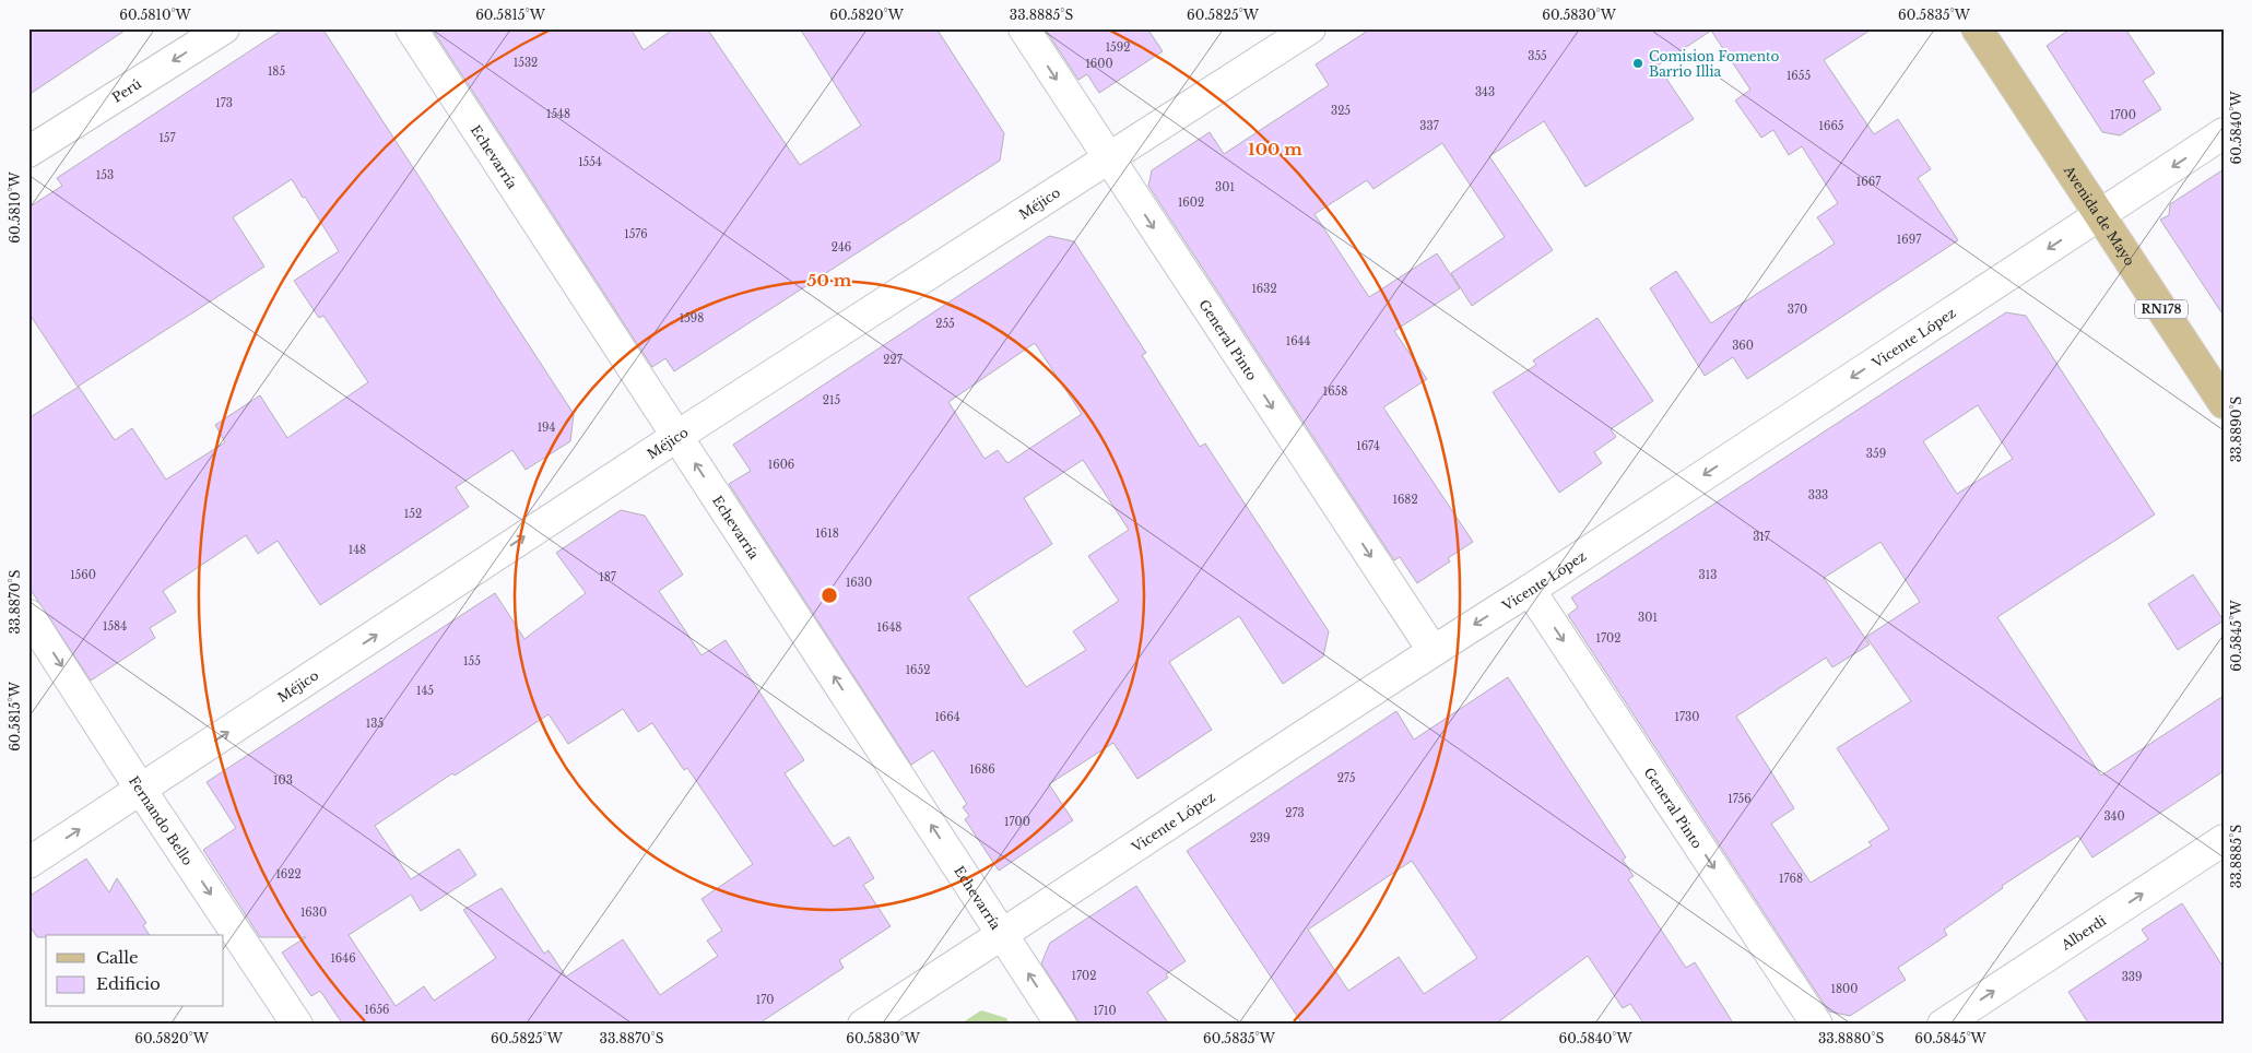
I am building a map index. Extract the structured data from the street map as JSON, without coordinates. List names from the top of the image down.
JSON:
{
  "streets": {
    "main road": ["Avenida de Mayo", "RN178"],
    "street": [
      "Perú",
      "Echevarría",
      "Méjico",
      "Vicente López",
      "General Pinto",
      "Fernando Bello",
      "Alberdi"
    ]
  },
  "crossings": [
    ["Echevarría", "Méjico"],
    ["Echevarría", "Vicente López"],
    ["Méjico", "General Pinto"],
    ["Méjico", "Fernando Bello"],
    ["Avenida de Mayo", "Vicente López"],
    ["Vicente López", "General Pinto"]
  ],
  "one_way": [
    "Perú",
    "Echevarría",
    "Méjico",
    "Vicente López",
    "General Pinto",
    "Fernando Bello",
    "Alberdi"
  ],
  "places": ["Comision Fomento Barrio Illia"],
  "house_numbers": [
    "1592",
    "355",
    "1532",
    "1600",
    "185",
    "1655",
    "343",
    "173",
    "325",
    "1548",
    "1700",
    "337",
    "1665",
    "157",
    "1554",
    "153",
    "1667",
    "301",
    "1602",
    "1576",
    "1697",
    "246",
    "1632",
    "370",
    "1598",
    "255",
    "1644",
    "360",
    "227",
    "1658",
    "215",
    "194",
    "1674",
    "359",
    "1606",
    "333",
    "1682",
    "152",
    "1618",
    "317",
    "148",
    "1560",
    "313",
    "187",
    "1630",
    "301",
    "1584",
    "1648",
    "1702",
    "155",
    "1652",
    "145",
    "1664",
    "1730",
    "135",
    "1686",
    "275",
    "103",
    "1756",
    "273",
    "340",
    "1700",
    "239",
    "1622",
    "1768",
    "1630",
    "1646",
    "1702",
    "339",
    "1800",
    "170",
    "1656",
    "1710"
  ],
  "legend": ["Calle", "Edificio"],
  "coordinates": [
    "60.5810°W",
    "60.5815°W",
    "60.5820°W",
    "33.8885°S",
    "60.5825°W",
    "60.5830°W",
    "60.5835°W",
    "60.5840°W",
    "33.8890°S",
    "33.8870°S",
    "60.5845°W",
    "33.8880°S"
  ],
  "rings": ["100 m", "50 m"]
}
